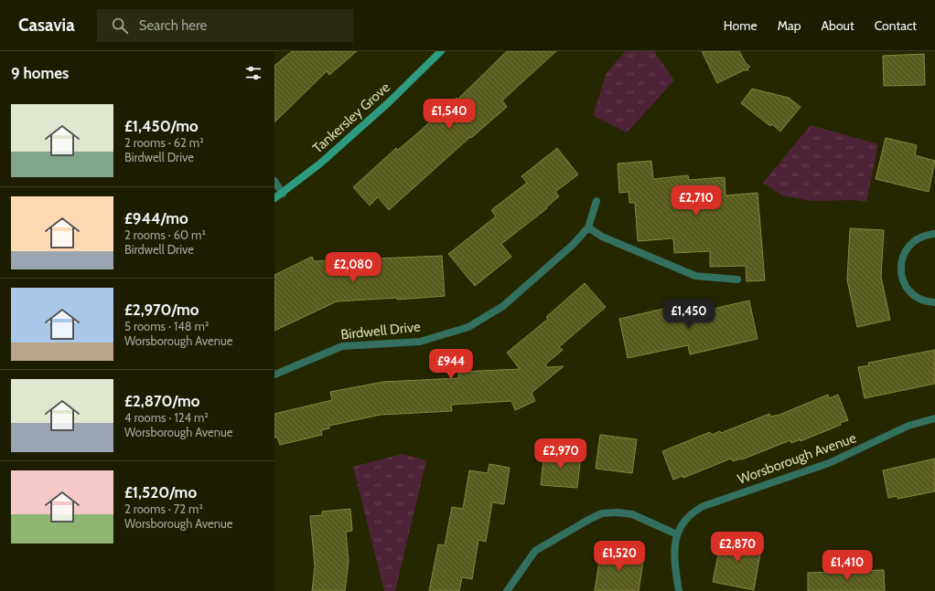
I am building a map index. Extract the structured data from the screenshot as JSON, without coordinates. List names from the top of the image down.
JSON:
{
  "streets": {
    "street": ["Tankersley Grove", "Birdwell Drive", "Worsborough Avenue"]
  },
  "page": {
    "header": "Casavia",
    "search": "Search here",
    "nav": [
      "Home",
      "Map",
      "About",
      "Contact"
    ],
    "heading": "9 homes",
    "list": [
      {
        "name": "£1,450/mo",
        "note": "2 rooms · 62 m² · Birdwell Drive"
      },
      {
        "name": "£944/mo",
        "note": "2 rooms · 60 m² · Birdwell Drive"
      },
      {
        "name": "£2,970/mo",
        "note": "5 rooms · 148 m² · Worsborough Avenue"
      },
      {
        "name": "£2,870/mo",
        "note": "4 rooms · 124 m² · Worsborough Avenue"
      },
      {
        "name": "£1,520/mo",
        "note": "2 rooms · 72 m² · Worsborough Avenue"
      }
    ],
    "price": [
      "£1,540",
      "£2,710",
      "£2,080",
      "£1,450",
      "£944",
      "£2,970",
      "£2,870",
      "£1,520",
      "£1,410"
    ]
  }
}
